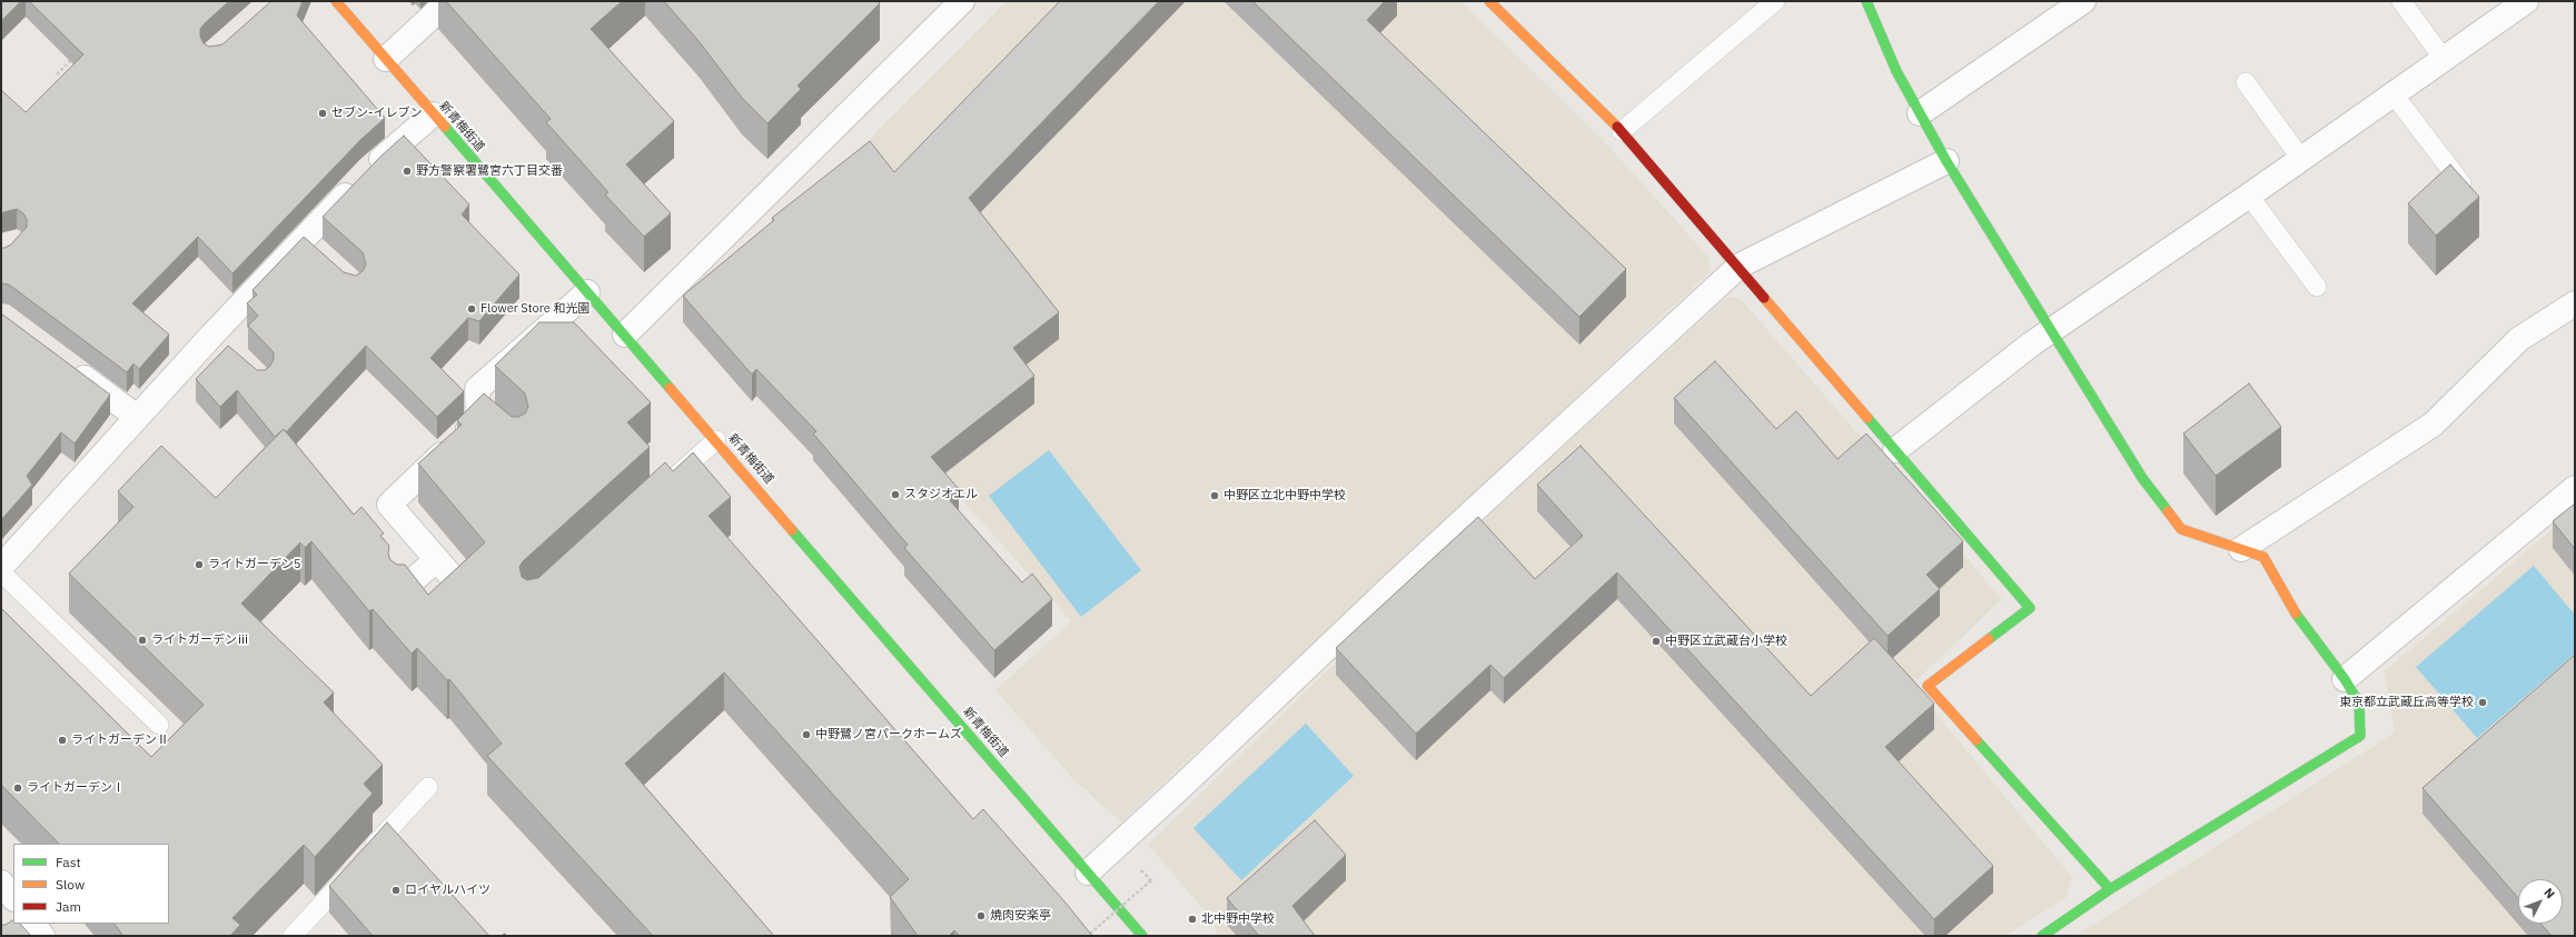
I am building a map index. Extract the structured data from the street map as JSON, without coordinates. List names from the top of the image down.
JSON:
{
  "streets": {
    "street": ["新青梅街道"]
  },
  "places": [
    "セブン-イレブン",
    "野方警察署鷺宮六丁目交番",
    "Flower Store 和光園",
    "スタジオエル",
    "中野区立北中野中学校",
    "ライトガーデン5",
    "ライトガーデンⅲ",
    "中野区立武蔵台小学校",
    "東京都立武蔵丘高等学校",
    "中野鷺ノ宮パークホームズ",
    "ライトガーデンⅡ",
    "ライトガーデンⅠ",
    "ロイヤルハイツ",
    "焼肉安楽亭",
    "北中野中学校"
  ],
  "legend": ["Fast", "Slow", "Jam"],
  "north": "top right"
}
